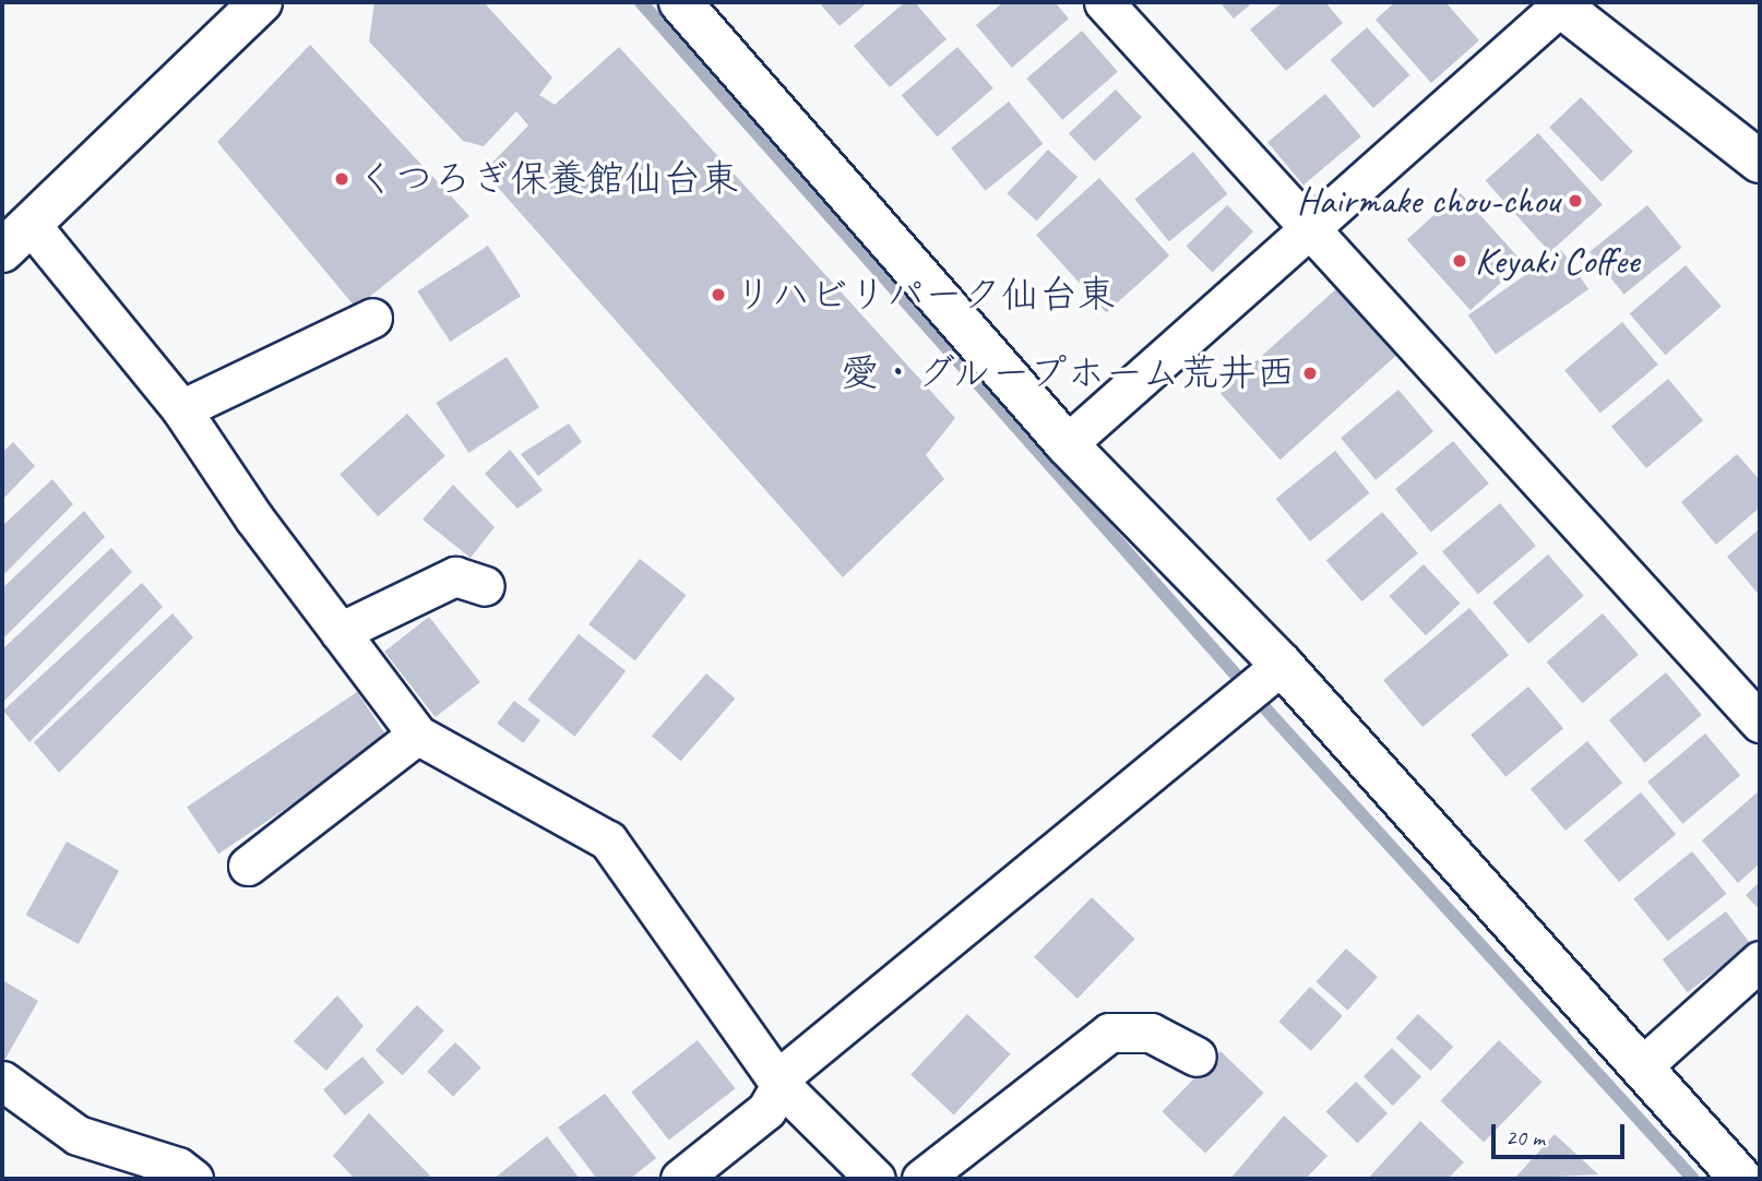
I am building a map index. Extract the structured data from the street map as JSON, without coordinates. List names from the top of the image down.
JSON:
{
  "places": [
    "くつろぎ保養館仙台東",
    "Hairmake chou-chou",
    "Keyaki Coffee",
    "リハビリパーク仙台東",
    "愛・グループホーム荒井西"
  ],
  "scale_bar": "20 m"
}
